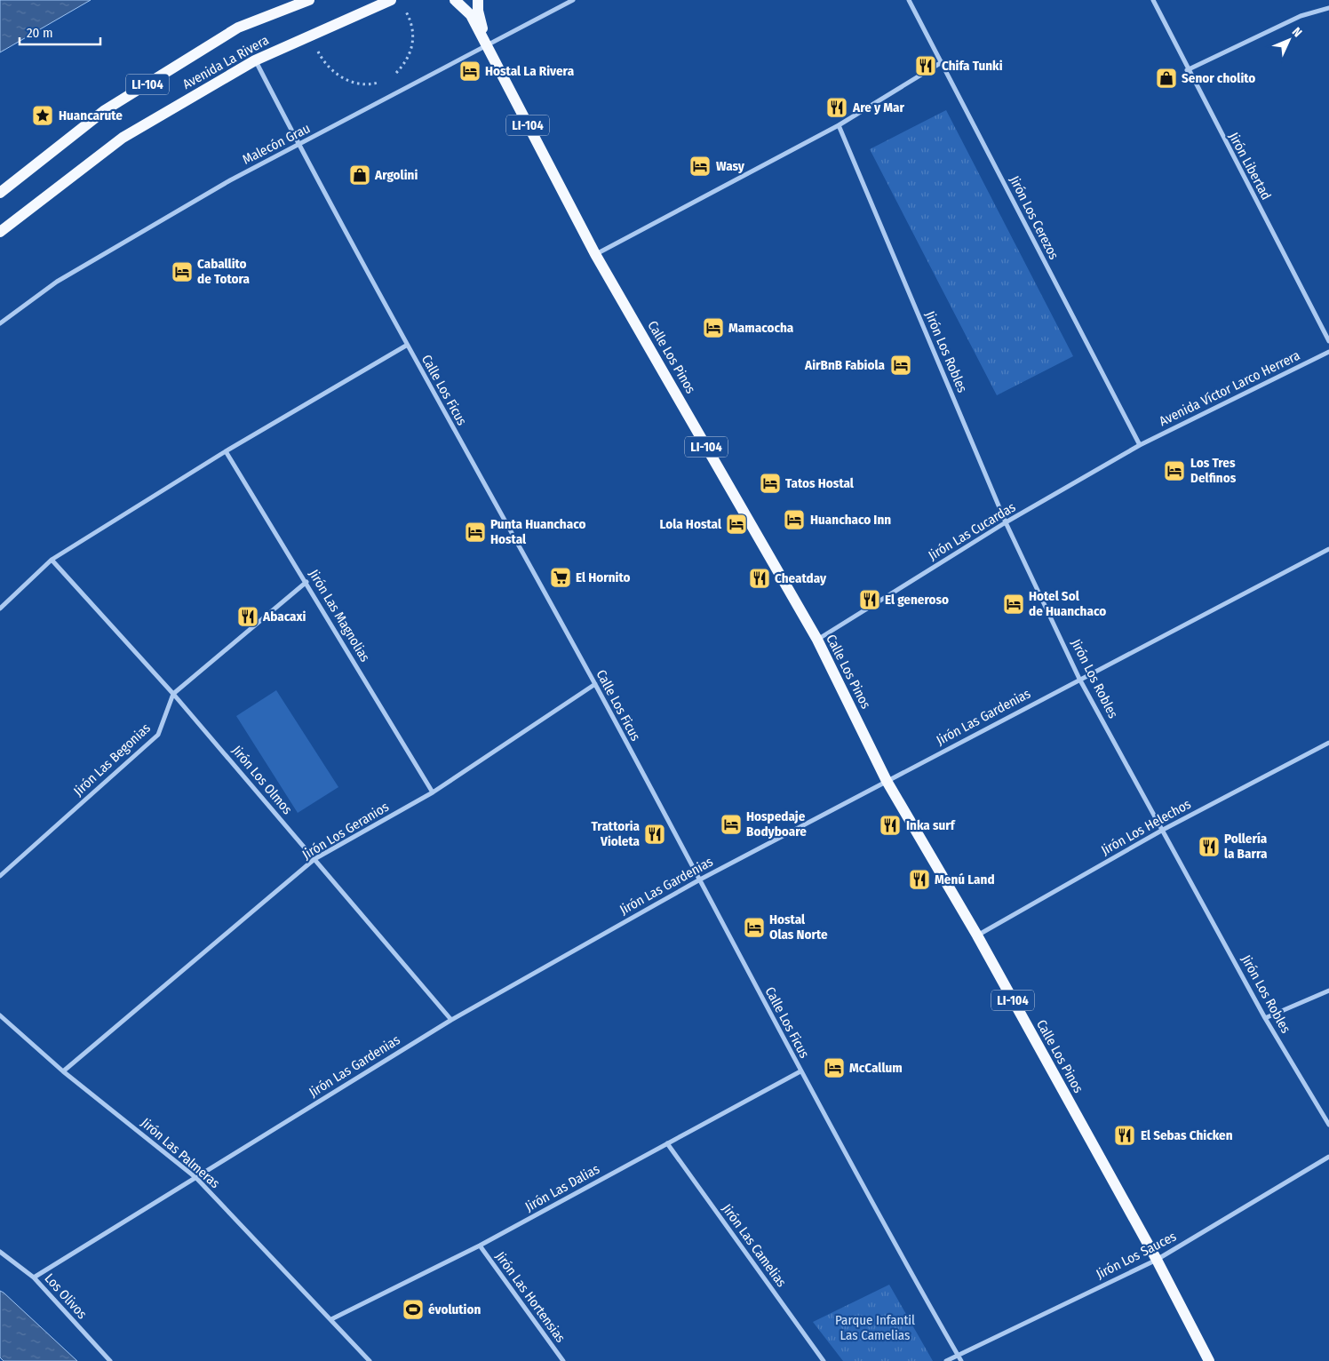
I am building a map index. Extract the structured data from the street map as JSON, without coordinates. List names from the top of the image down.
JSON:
{
  "streets": {
    "main road": ["Avenida La Rivera", "LI-104", "Calle Los Pinos"],
    "street": [
      "Malecón Grau",
      "Jirón Libertad",
      "Jirón Los Cerezos",
      "Jirón Los Robles",
      "Avenida Víctor Larco Herrera",
      "Calle Los Ficus",
      "Jirón Las Cucardas",
      "Jirón Las Magnolias",
      "Jirón Las Gardenias",
      "Jirón Las Begonias",
      "Jirón Los Olmos",
      "Jirón Los Helechos",
      "Jirón Los Geranios",
      "Jirón Las Palmeras",
      "Jirón Las Dalias",
      "Jirón Las Camelias",
      "Jirón Los Sauces",
      "Los Olivos",
      "Jirón Las Hortensias"
    ]
  },
  "crossings": [
    ["Avenida La Rivera", "Calle Los Ficus"],
    ["Malecón Grau", "Calle Los Pinos"],
    ["Malecón Grau", "Calle Los Ficus"],
    ["Jirón Los Cerezos", "Avenida Víctor Larco Herrera"],
    ["Jirón Los Cerezos", "Jirón Las Cucardas"],
    ["Jirón Los Robles", "Jirón Las Cucardas"],
    ["Jirón Los Robles", "Jirón Las Gardenias"],
    ["Jirón Los Robles", "Jirón Los Helechos"],
    ["Calle Los Pinos", "Jirón Las Cucardas"],
    ["Calle Los Pinos", "Jirón Las Gardenias"],
    ["Calle Los Pinos", "Jirón Los Helechos"],
    ["Calle Los Pinos", "Jirón Los Sauces"],
    ["Avenida Víctor Larco Herrera", "Jirón Las Cucardas"],
    ["Calle Los Ficus", "Jirón Las Gardenias"],
    ["Calle Los Ficus", "Jirón Los Geranios"],
    ["Calle Los Ficus", "Jirón Las Dalias"],
    ["Calle Los Ficus", "Jirón Los Sauces"],
    ["Jirón Las Magnolias", "Jirón Las Begonias"],
    ["Jirón Las Magnolias", "Jirón Los Geranios"],
    ["Jirón Las Gardenias", "Jirón Los Olmos"],
    ["Jirón Las Gardenias", "Jirón Las Palmeras"],
    ["Jirón Las Gardenias", "Los Olivos"],
    ["Jirón Las Begonias", "Jirón Los Olmos"],
    ["Jirón Los Olmos", "Jirón Los Geranios"],
    ["Jirón Los Geranios", "Jirón Las Palmeras"],
    ["Jirón Las Palmeras", "Jirón Las Dalias"],
    ["Jirón Las Dalias", "Jirón Las Camelias"],
    ["Jirón Las Dalias", "Jirón Las Hortensias"]
  ],
  "parks": ["Parque Infantil Las Camelias"],
  "places": {
    "restaurant": [
      "Chifa Tunki",
      "Are y Mar",
      "Cheatday",
      "El generoso",
      "Abacaxi",
      "Inka surf",
      "Trattoria Violeta",
      "Pollería la Barra",
      "Menú Land",
      "El Sebas Chicken"
    ],
    "hotel": [
      "Hostal La Rivera",
      "Wasy",
      "Caballito de Totora",
      "Mamacocha",
      "AirBnB Fabiola",
      "Los Tres Delfinos",
      "Tatos Hostal",
      "Huanchaco Inn",
      "Lola Hostal",
      "Punta Huanchaco Hostal",
      "Hotel Sol de Huanchaco",
      "Hospedaje Bodyboare",
      "Hostal Olas Norte",
      "McCallum"
    ],
    "shop": ["Senor cholito", "Argolini"],
    "place": ["Huancarute"],
    "supermarket": ["El Hornito"],
    "sports": ["évolution"]
  },
  "scale_bar": "20 m",
  "north": "top right"
}
